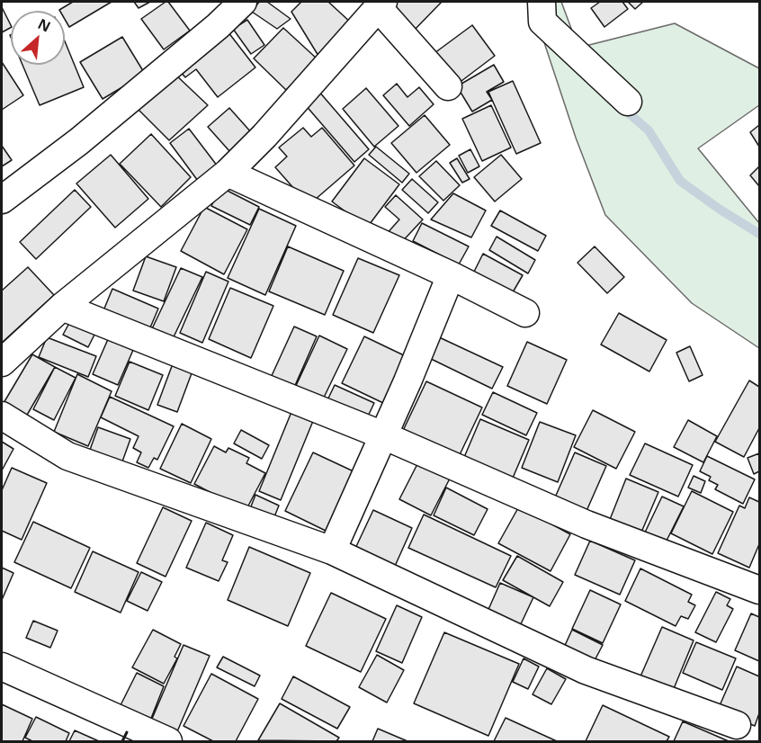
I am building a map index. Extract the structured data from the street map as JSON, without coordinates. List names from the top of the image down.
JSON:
{
  "north": "top right"
}
